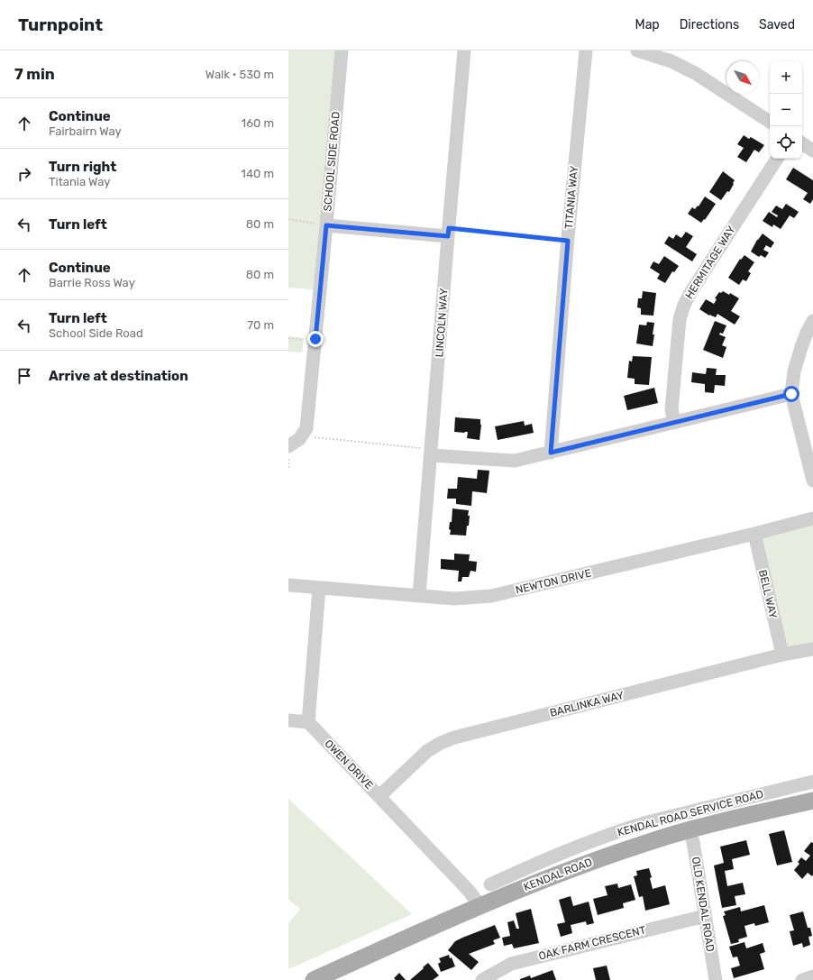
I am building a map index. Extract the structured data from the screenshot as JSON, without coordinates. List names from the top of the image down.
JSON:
{
  "streets": {
    "main road": ["KENDAL ROAD"],
    "street": [
      "SCHOOL SIDE ROAD",
      "TITANIA WAY",
      "HERMITAGE WAY",
      "LINCOLN WAY",
      "NEWTON DRIVE",
      "BELL WAY",
      "BARLINKA WAY",
      "OWEN DRIVE",
      "KENDAL ROAD SERVICE ROAD",
      "OLD KENDAL ROAD",
      "OAK FARM CRESCENT"
    ]
  },
  "crossings": [
    ["LINCOLN WAY", "NEWTON DRIVE"],
    ["NEWTON DRIVE", "BELL WAY"],
    ["BELL WAY", "BARLINKA WAY"],
    ["BARLINKA WAY", "OWEN DRIVE"],
    ["OWEN DRIVE", "KENDAL ROAD"],
    ["KENDAL ROAD", "OLD KENDAL ROAD"],
    ["OLD KENDAL ROAD", "OAK FARM CRESCENT"]
  ],
  "north": "bottom right",
  "page": {
    "header": "Turnpoint",
    "nav": ["Map", "Directions", "Saved"],
    "heading": ["7 min", "Walk · 530 m"],
    "map_buttons": ["+", "−"],
    "list": [
      ["Continue", "Fairbairn Way", "160 m"],
      ["Turn right", "Titania Way", "140 m"],
      ["Turn left", "80 m"],
      ["Continue", "Barrie Ross Way", "80 m"],
      ["Turn left", "School Side Road", "70 m"],
      "Arrive at destination"
    ]
  }
}
